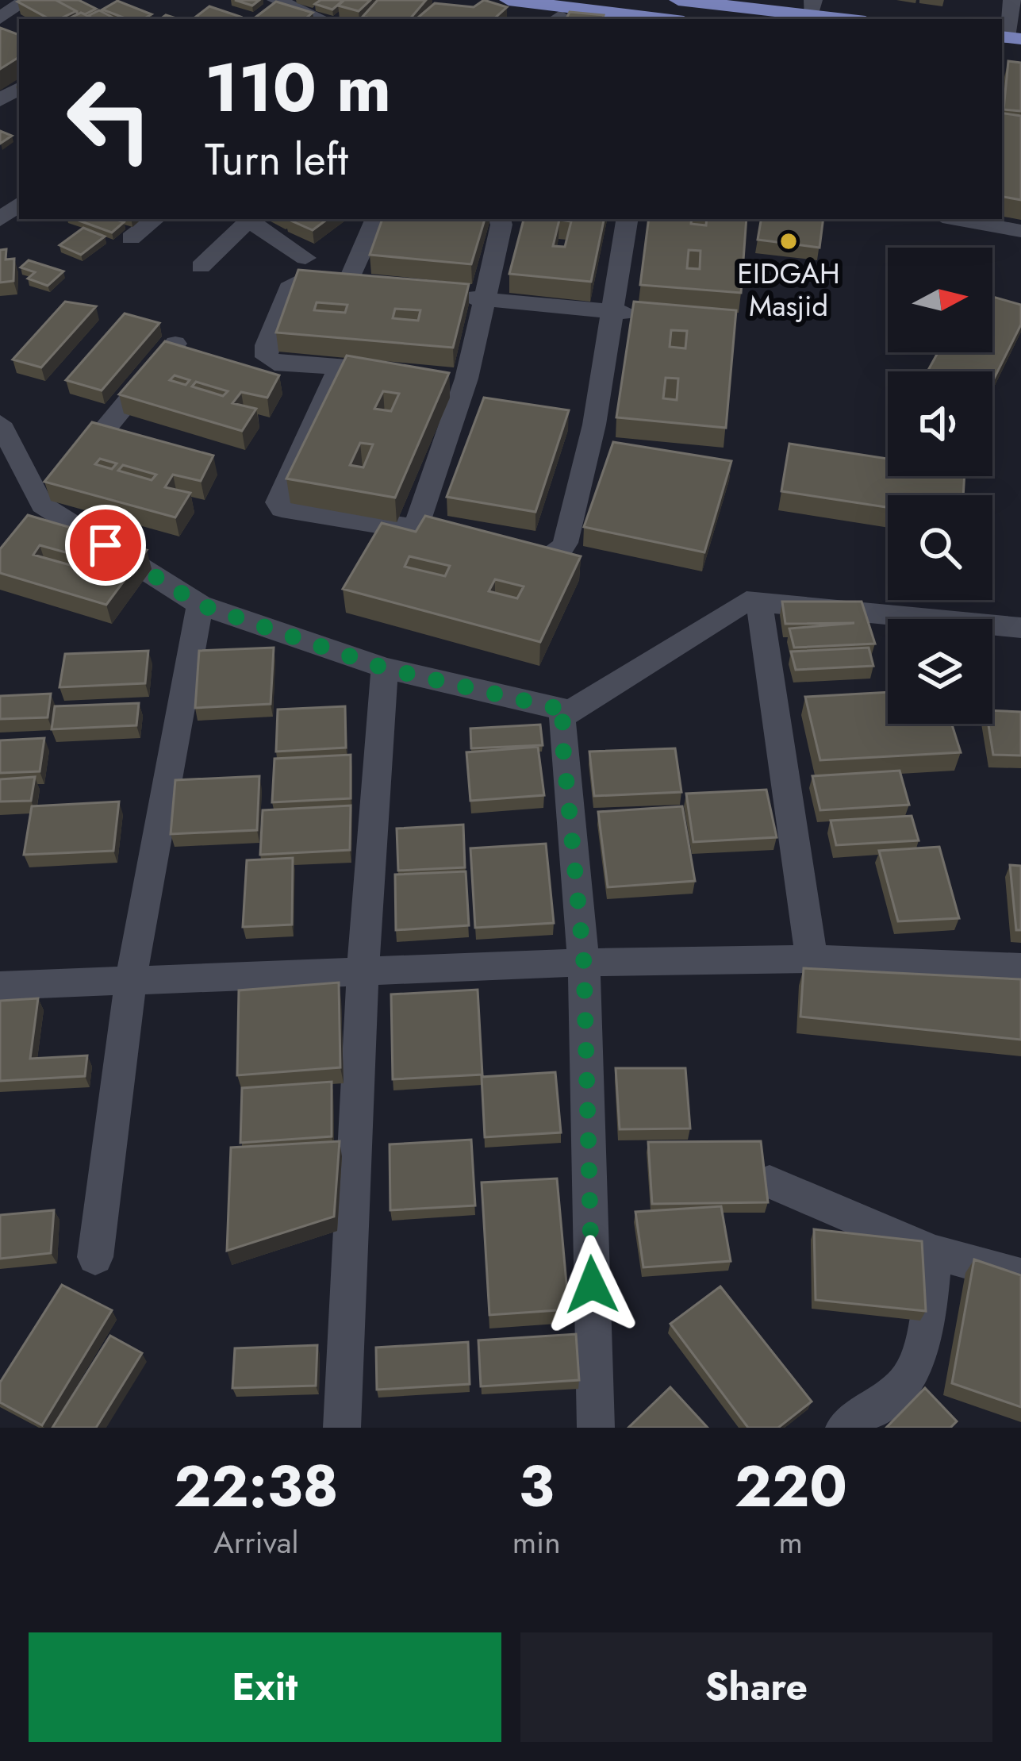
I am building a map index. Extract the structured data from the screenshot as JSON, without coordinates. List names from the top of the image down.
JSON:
{
  "places": ["EIDGAH Masjid"],
  "north": "right",
  "page": {
    "turn": ["110 m", "Turn left"],
    "eta": [
      "22:38",
      "Arrival",
      "3",
      "min",
      "220",
      "m"
    ],
    "buttons": ["Exit", "Share"]
  }
}
